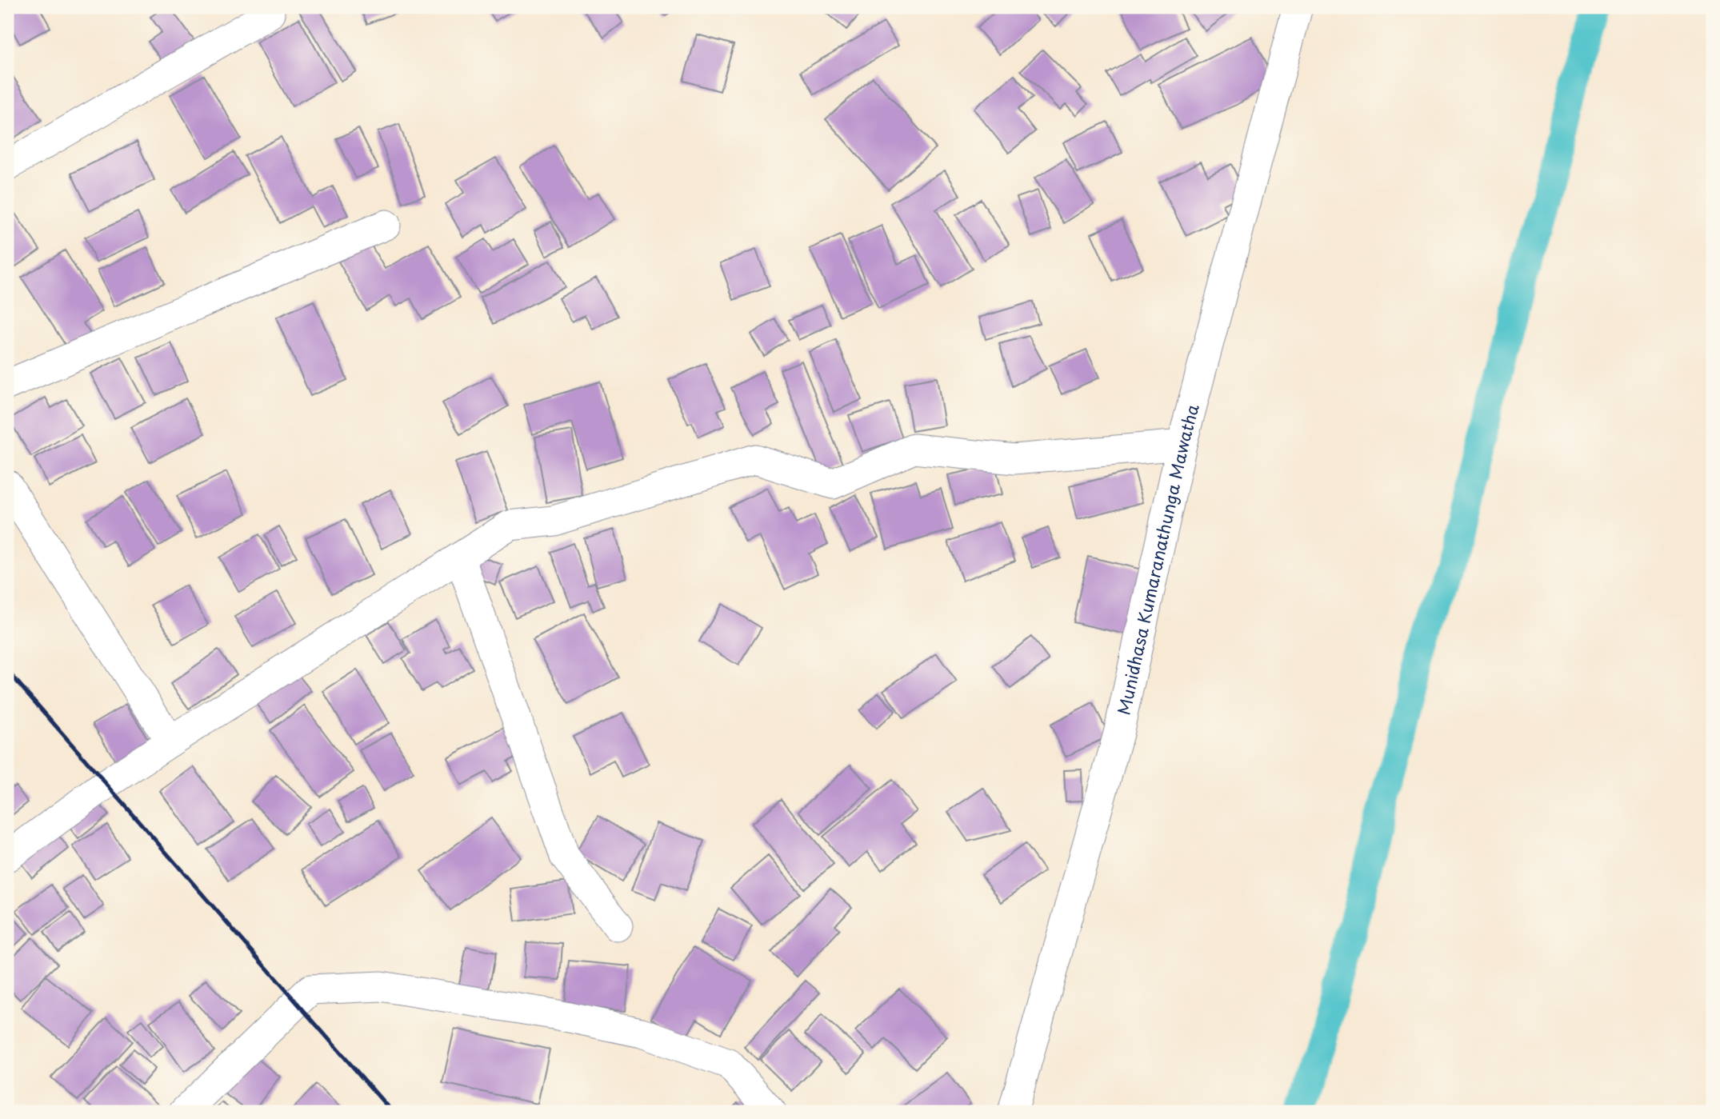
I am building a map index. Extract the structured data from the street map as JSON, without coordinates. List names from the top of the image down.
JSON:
{
  "streets": {
    "street": ["Munidhasa Kumaranathunga Mawatha"]
  }
}
